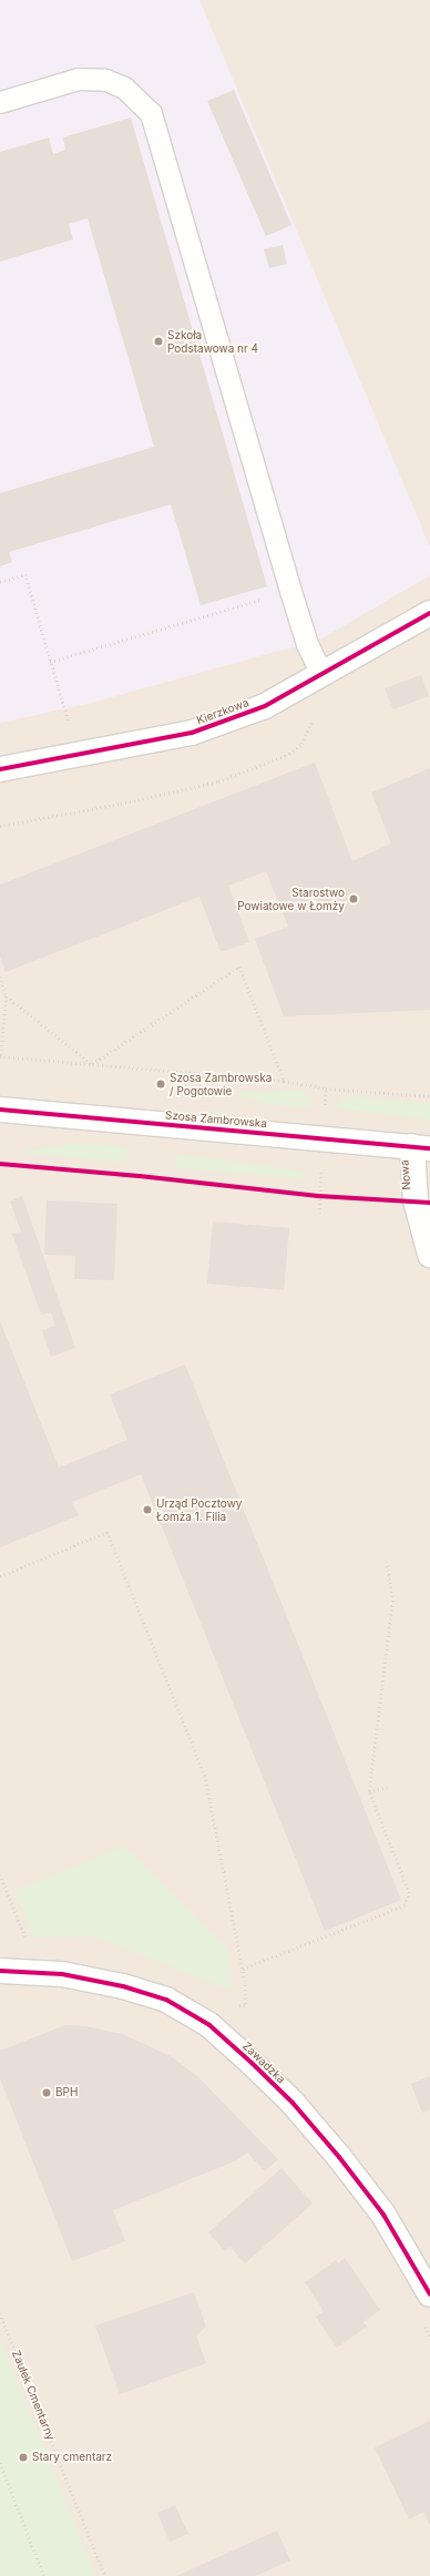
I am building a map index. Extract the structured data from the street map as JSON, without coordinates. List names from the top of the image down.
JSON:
{
  "streets": {
    "street": [
      "Kierzkowa",
      "Szosa Zambrowska",
      "Nowa",
      "Zawadzka"
    ],
    "path": ["Zaułek Cmentarny"]
  },
  "crossings": [
    ["Szosa Zambrowska", "Nowa"]
  ],
  "places": [
    "Szkoła Podstawowa nr 4",
    "Starostwo Powiatowe w Łomży",
    "Szosa Zambrowska / Pogotowie",
    "Urząd Pocztowy Łomża 1. Filia",
    "BPH",
    "Stary cmentarz"
  ]
}
